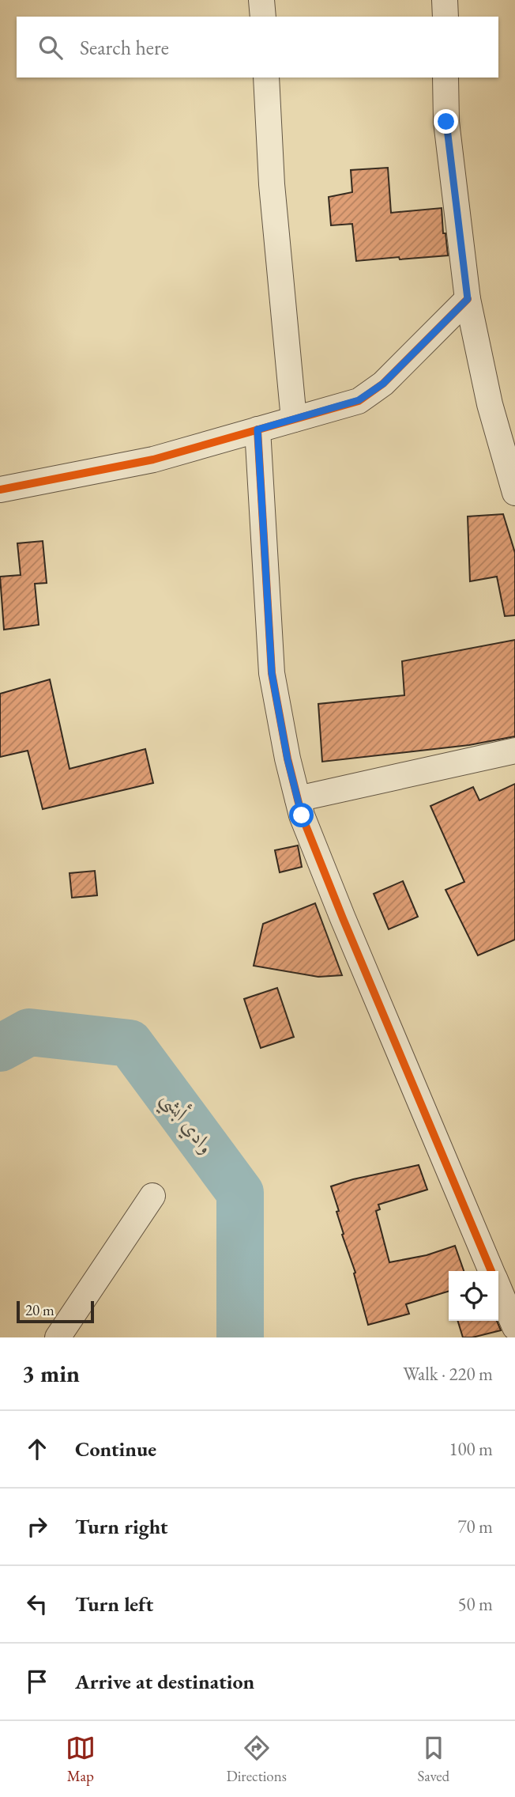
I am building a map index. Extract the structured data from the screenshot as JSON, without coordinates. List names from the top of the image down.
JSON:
{
  "water": ["وادي أبشي"],
  "scale_bar": "20 m",
  "page": {
    "search": "Search here",
    "scale": "20 m",
    "heading": ["3 min", "Walk · 220 m"],
    "list": [
      ["Continue", "100 m"],
      ["Turn right", "70 m"],
      ["Turn left", "50 m"],
      "Arrive at destination"
    ],
    "nav": ["Map", "Directions", "Saved"]
  }
}
